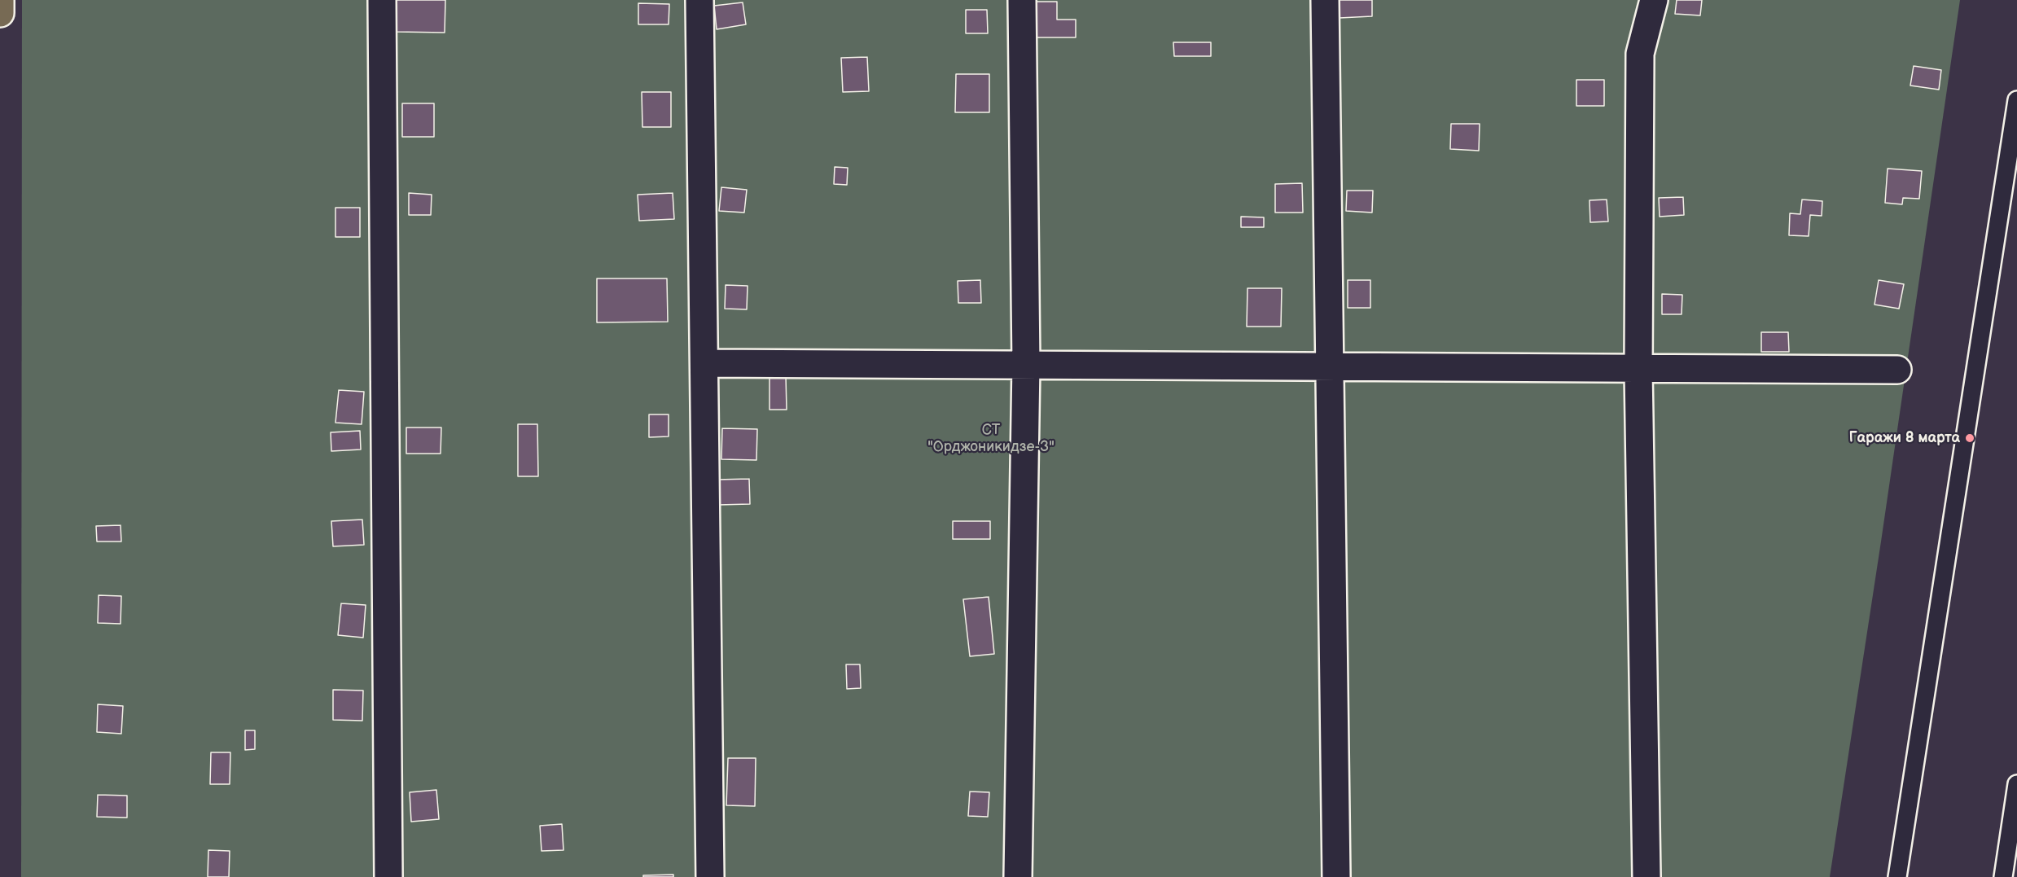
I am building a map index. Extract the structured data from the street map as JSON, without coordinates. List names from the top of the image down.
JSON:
{
  "parks": ["СТ \"Орджоникидзе-3\""],
  "places": ["Гаражи 8 марта"]
}
